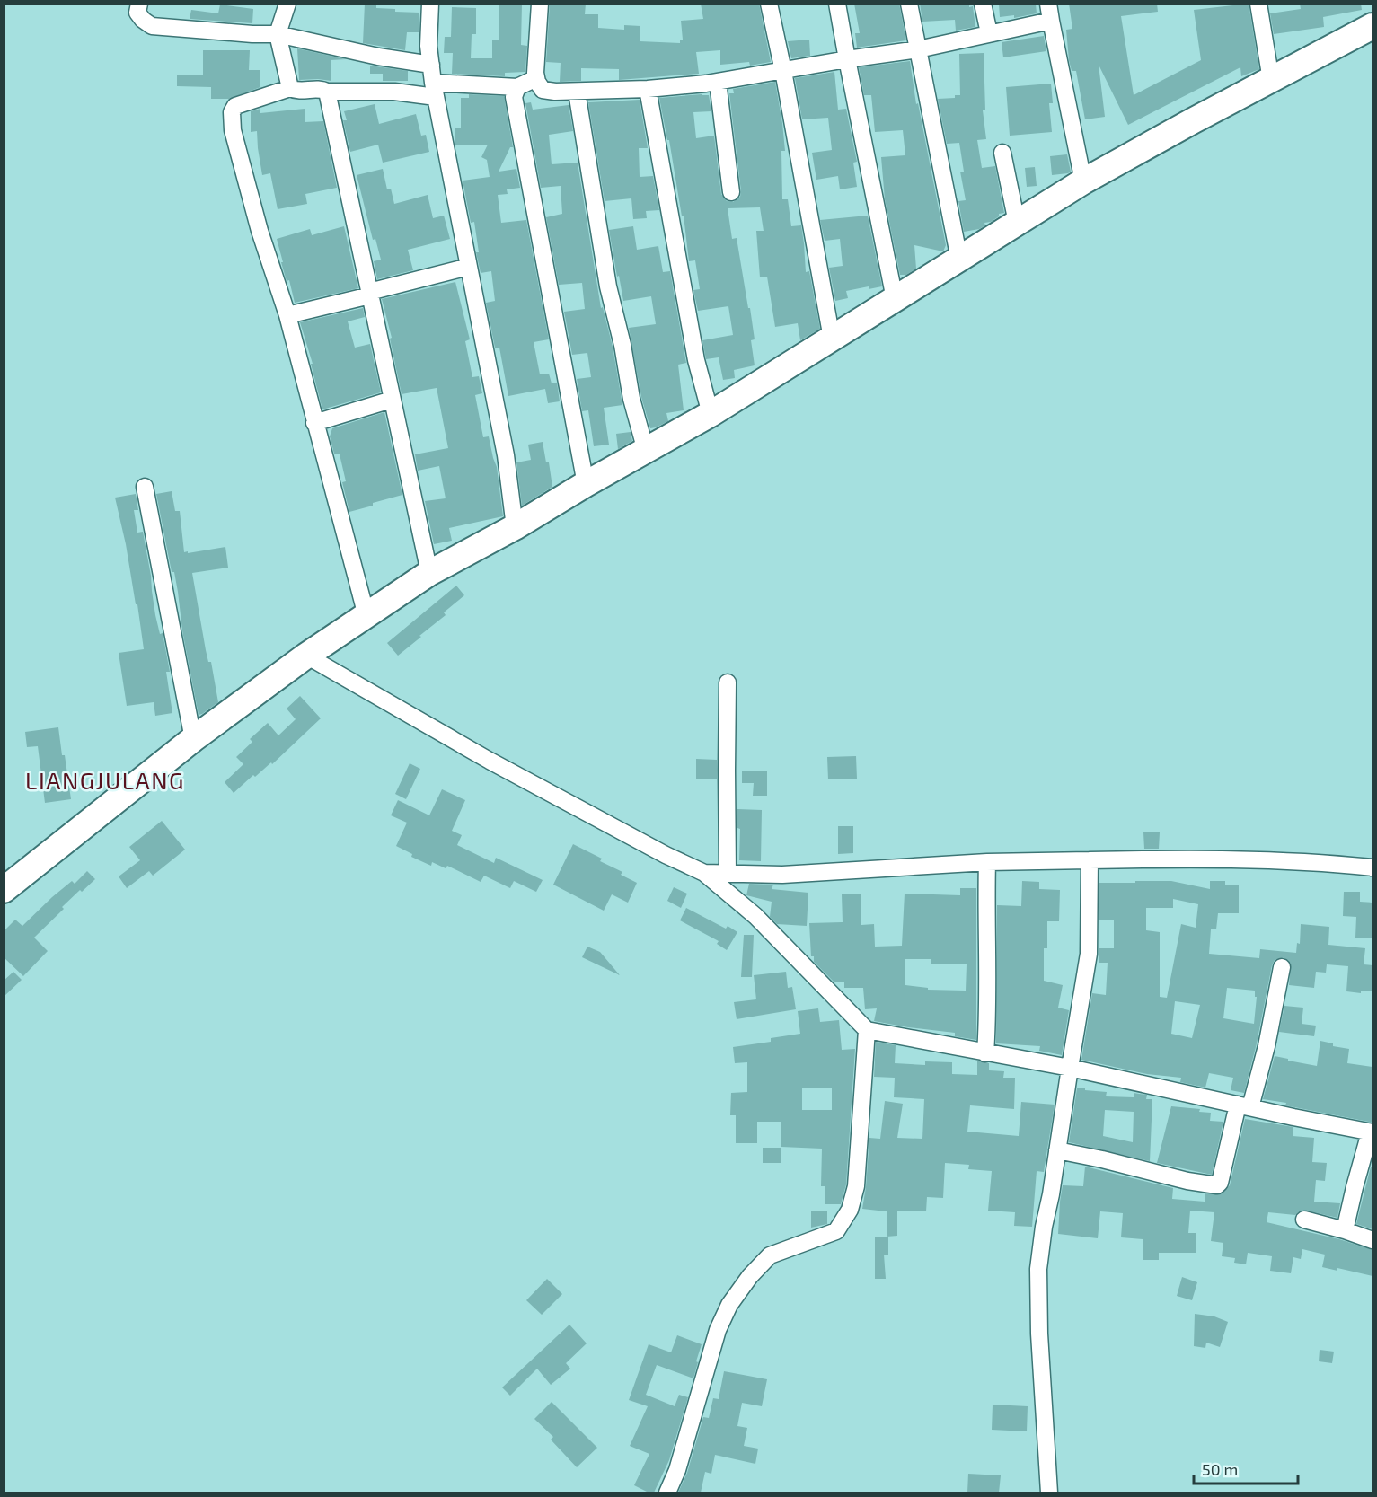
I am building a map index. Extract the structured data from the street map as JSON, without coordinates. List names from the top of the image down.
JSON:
{
  "districts": ["LIANGJULANG"],
  "scale_bar": "50 m"
}
